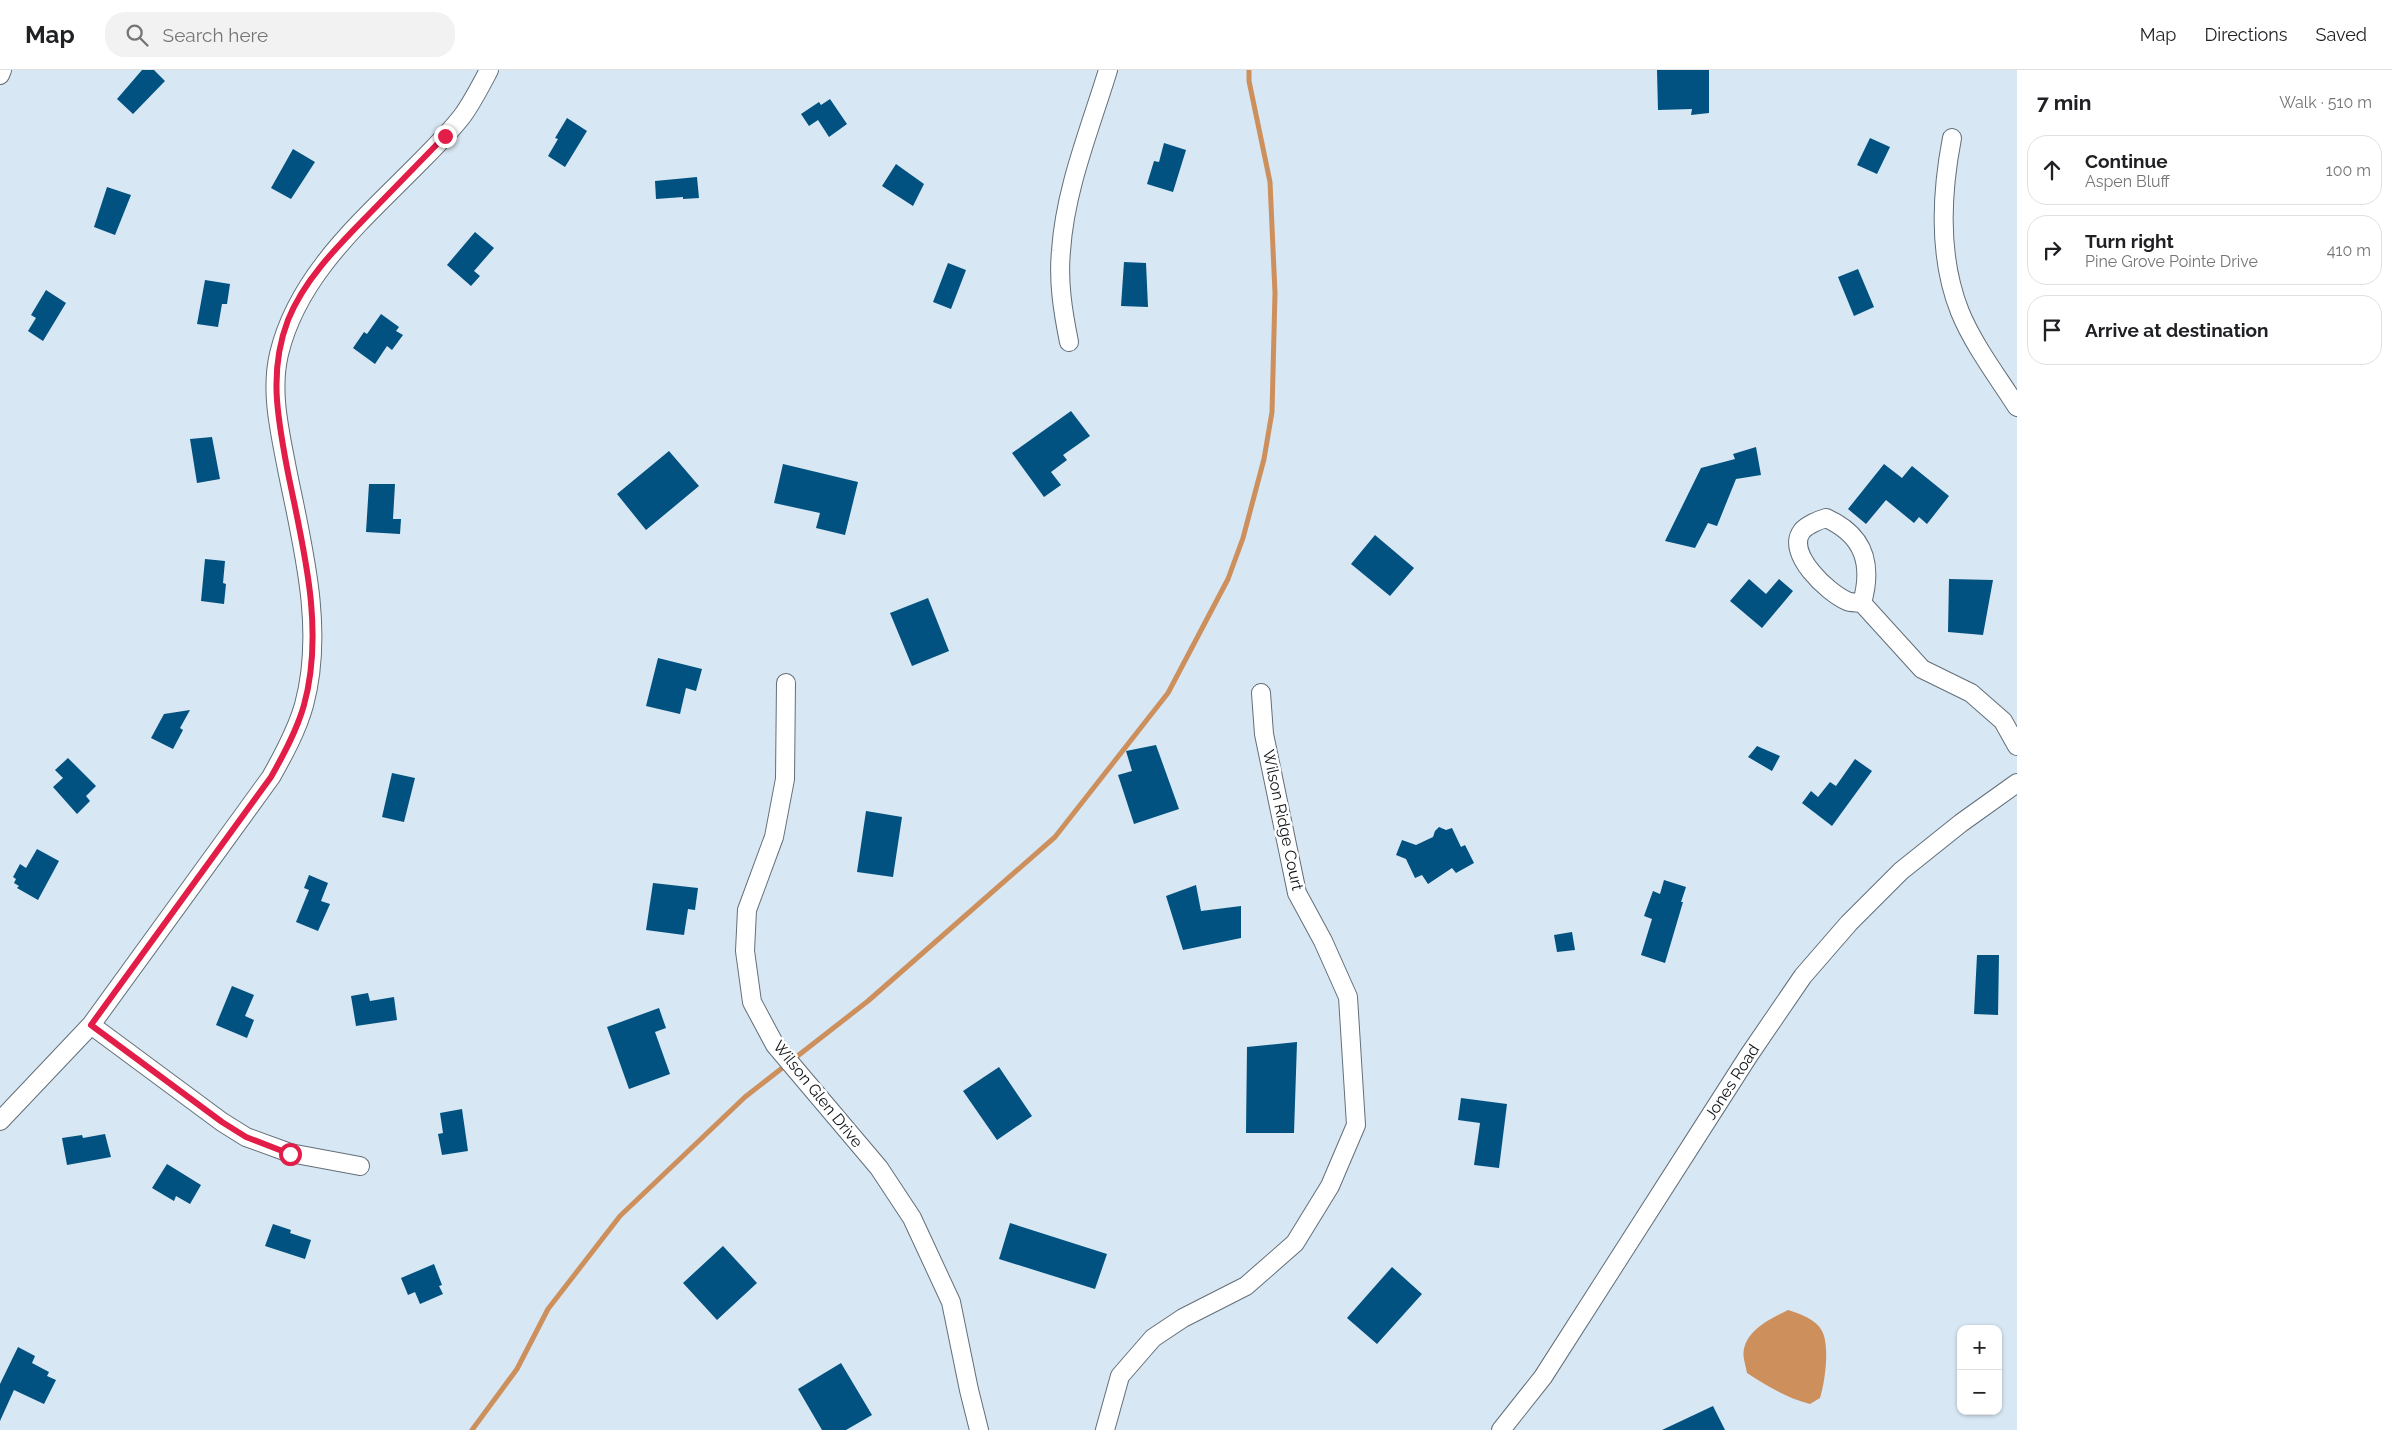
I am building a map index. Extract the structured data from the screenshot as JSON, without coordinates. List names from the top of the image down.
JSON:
{
  "streets": {
    "street": ["Wilson Ridge Court", "Jones Road", "Wilson Glen Drive"]
  },
  "page": {
    "header": "Map",
    "search": "Search here",
    "nav": ["Map", "Directions", "Saved"],
    "heading": ["7 min", "Walk · 510 m"],
    "list": [
      ["Continue", "Aspen Bluff", "100 m"],
      ["Turn right", "Pine Grove Pointe Drive", "410 m"],
      "Arrive at destination"
    ],
    "map_buttons": ["+", "−"]
  }
}
